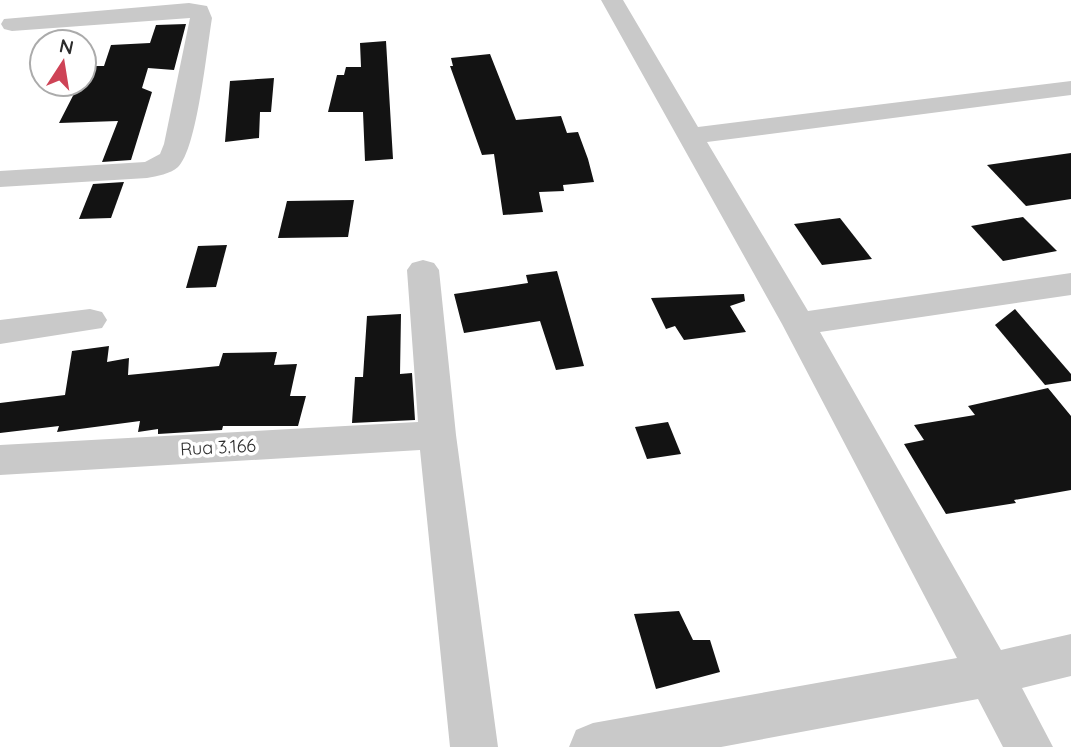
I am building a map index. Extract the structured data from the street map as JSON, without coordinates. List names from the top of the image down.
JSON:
{
  "streets": {
    "street": ["Rua 3.166"]
  },
  "north": "top"
}
